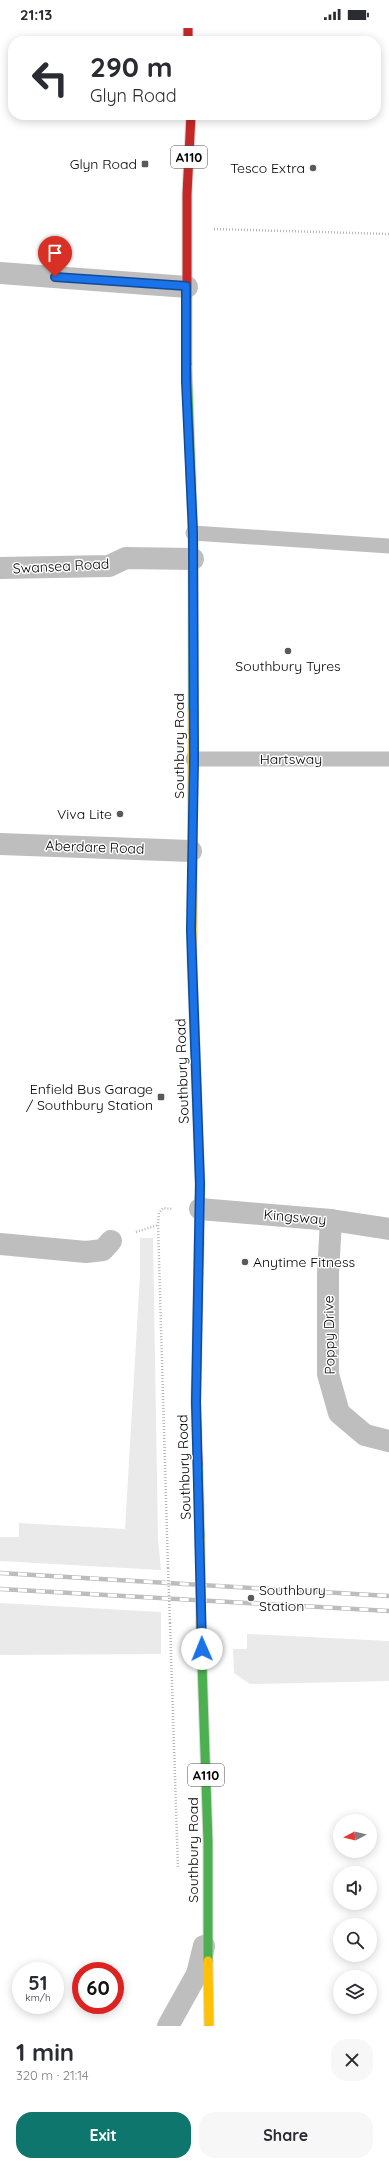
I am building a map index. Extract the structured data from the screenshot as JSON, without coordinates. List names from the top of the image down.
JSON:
{
  "streets": {
    "main road": ["A110", "Southbury Road"],
    "street": [
      "Swansea Road",
      "Aberdare Road",
      "Kingsway",
      "Poppy Drive"
    ],
    "lane": ["Hartsway"]
  },
  "crossings": [
    ["Swansea Road", "Southbury Road"],
    ["Southbury Road", "Hartsway"],
    ["Southbury Road", "Aberdare Road"],
    ["Southbury Road", "Kingsway"],
    ["Kingsway", "Poppy Drive"]
  ],
  "places": {
    "transit": ["Glyn Road", "Enfield Bus Garage / Southbury Station"],
    "other": [
      "Tesco Extra",
      "Southbury Tyres",
      "Viva Lite",
      "Anytime Fitness",
      "Southbury Station"
    ]
  },
  "north": "left",
  "page": {
    "status": "21:13",
    "turn": ["290 m", "Glyn Road"],
    "speed": "51 km/h",
    "limit": "60",
    "heading": ["1 min", "320 m · 21:14"],
    "buttons": ["Exit", "Share"]
  }
}
